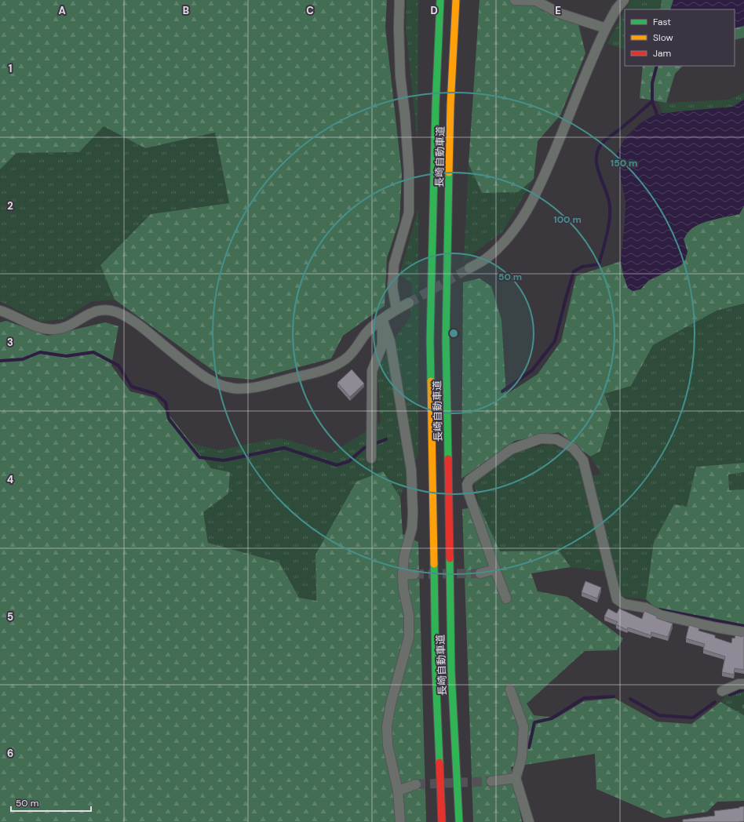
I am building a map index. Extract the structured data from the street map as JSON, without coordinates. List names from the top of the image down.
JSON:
{
  "streets": {
    "highway": ["長崎自動車道"]
  },
  "legend": ["Fast", "Slow", "Jam"],
  "scale_bar": "50 m",
  "grid": {
    "columns": [
      "A",
      "B",
      "C",
      "D",
      "E"
    ],
    "rows": [
      "1",
      "2",
      "3",
      "4",
      "5",
      "6"
    ]
  },
  "rings": ["150 m", "100 m", "50 m"]
}
